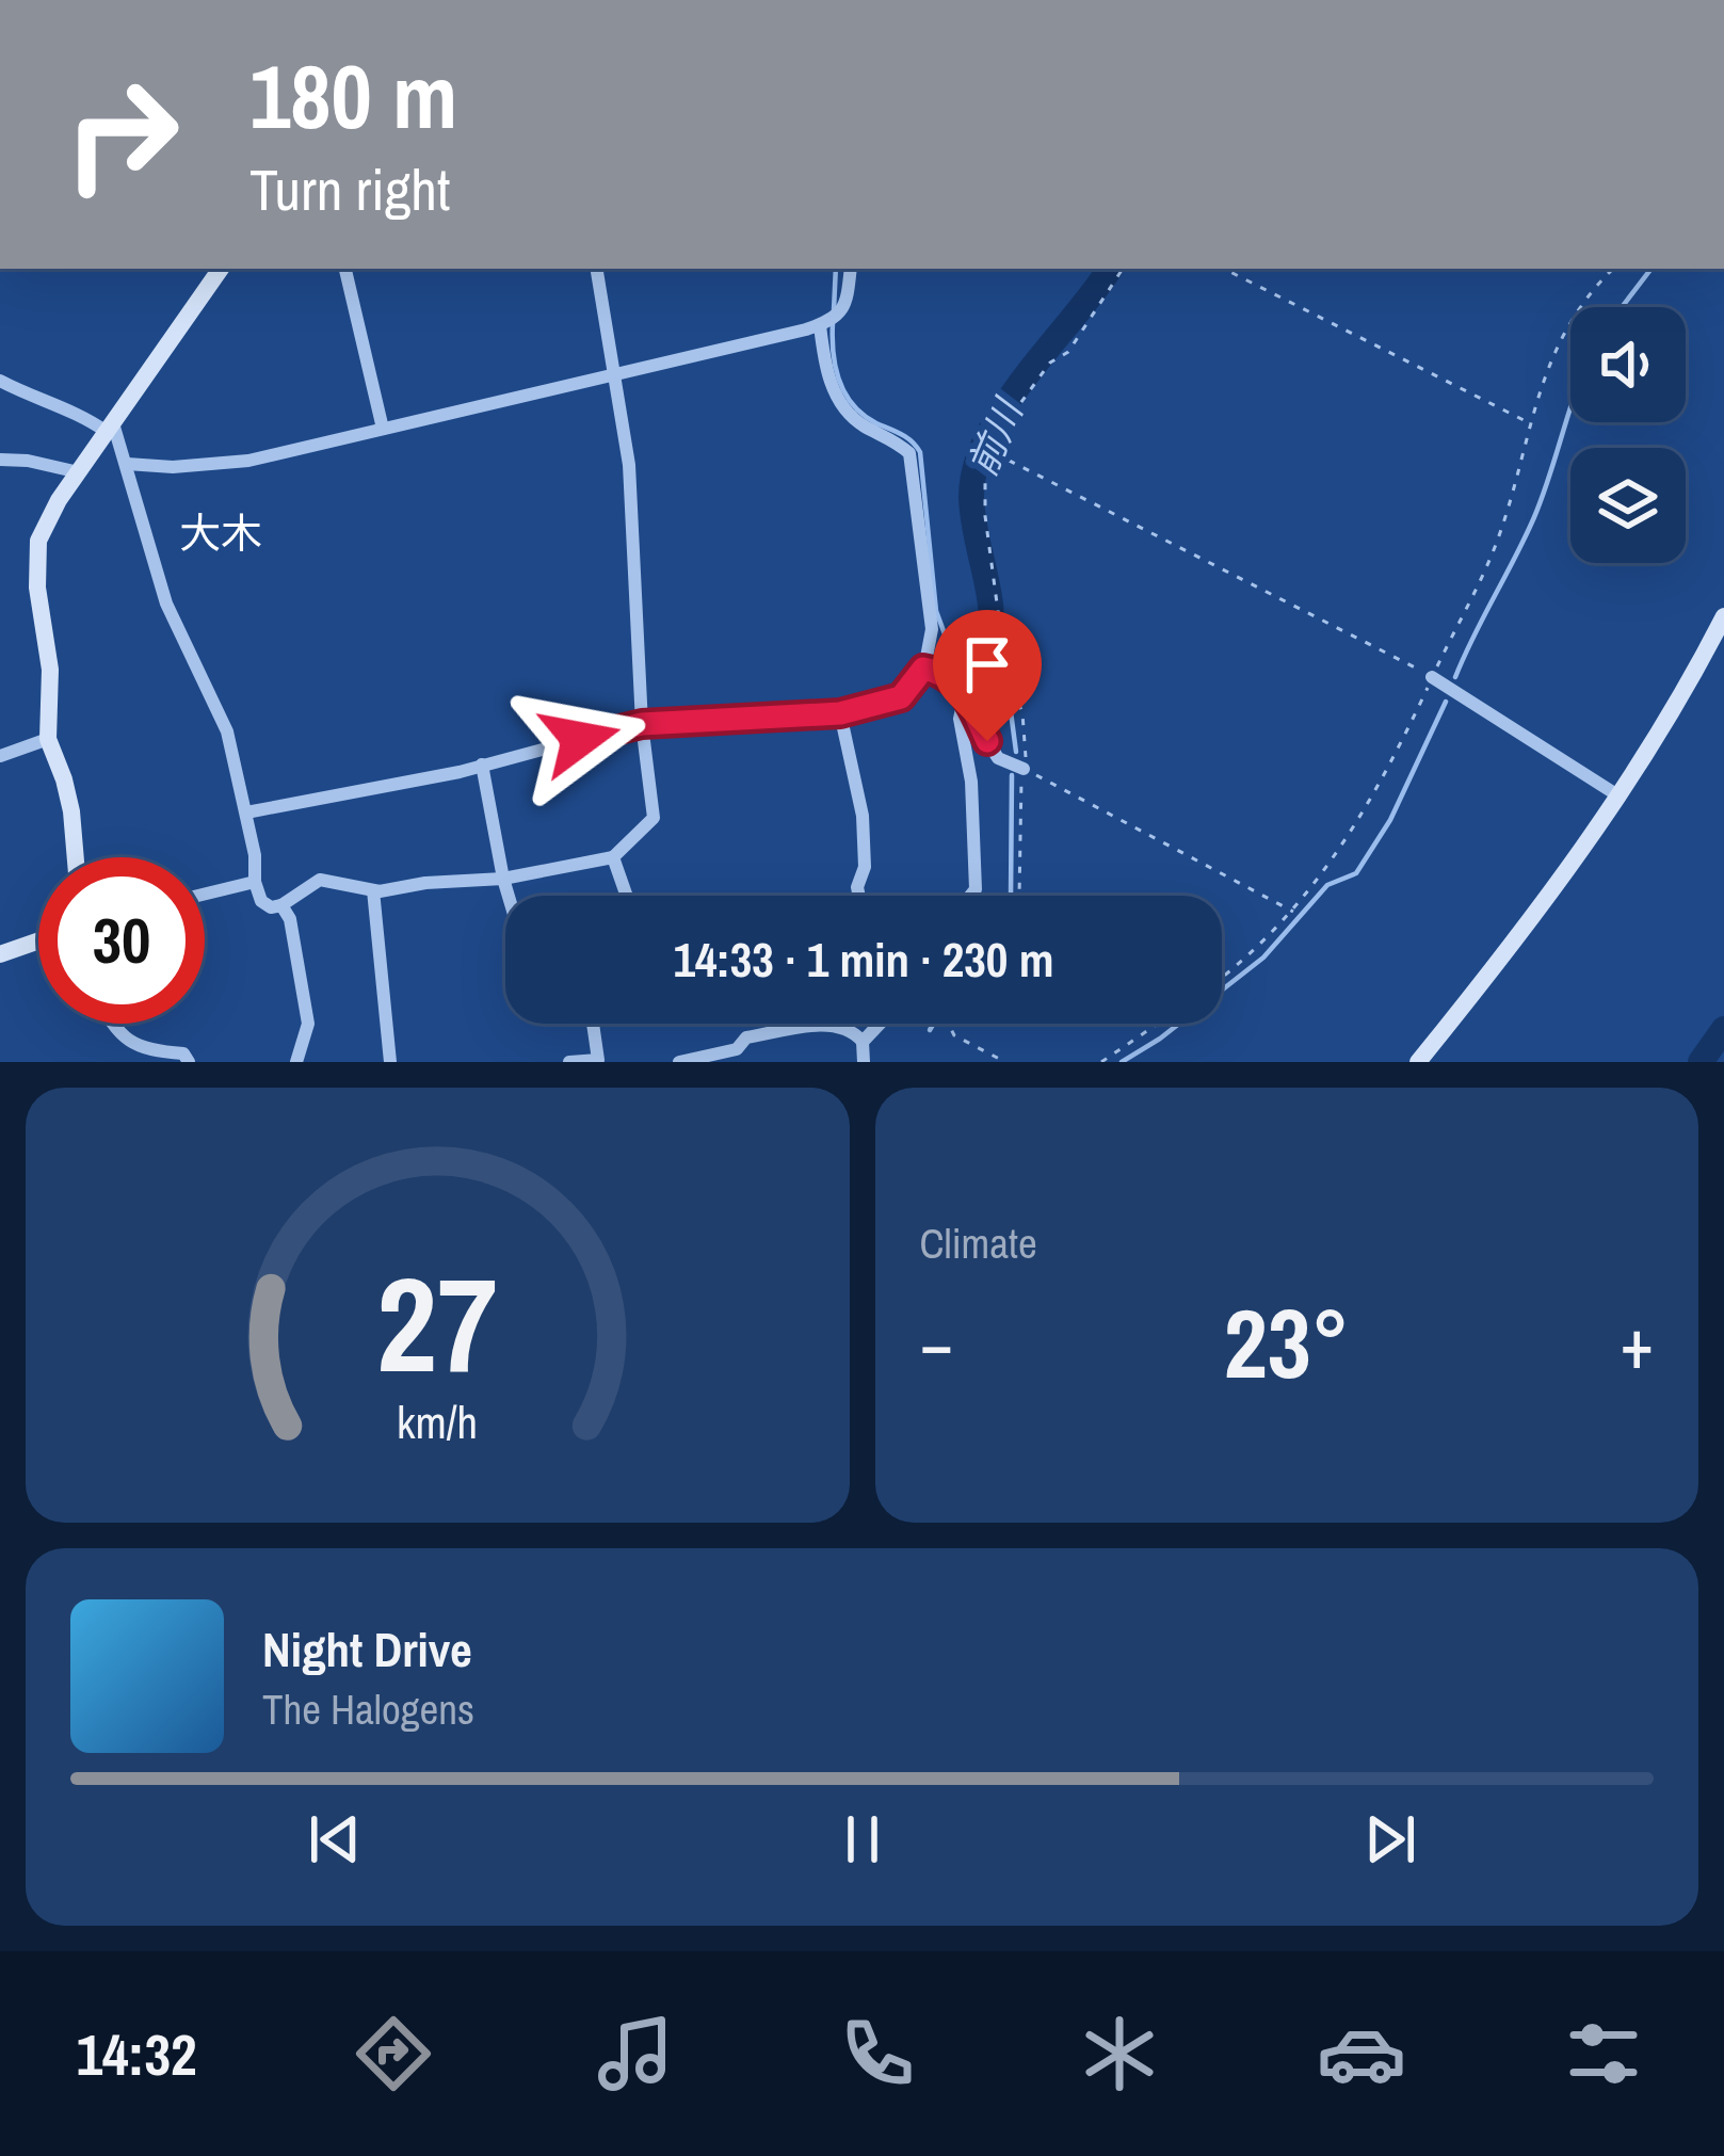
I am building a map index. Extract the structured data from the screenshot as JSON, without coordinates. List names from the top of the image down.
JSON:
{
  "districts": ["大木"],
  "water": ["前川"],
  "page": {
    "turn": ["180 m", "Turn right"],
    "limit": "30",
    "trip": "14:33 · 1 min · 230 m",
    "tile": "Climate",
    "heat": ["−", "23°", "+"],
    "song": ["Night Drive", "The Halogens"],
    "tabs": "14:32",
    "gauge": ["27", "km/h"]
  }
}
